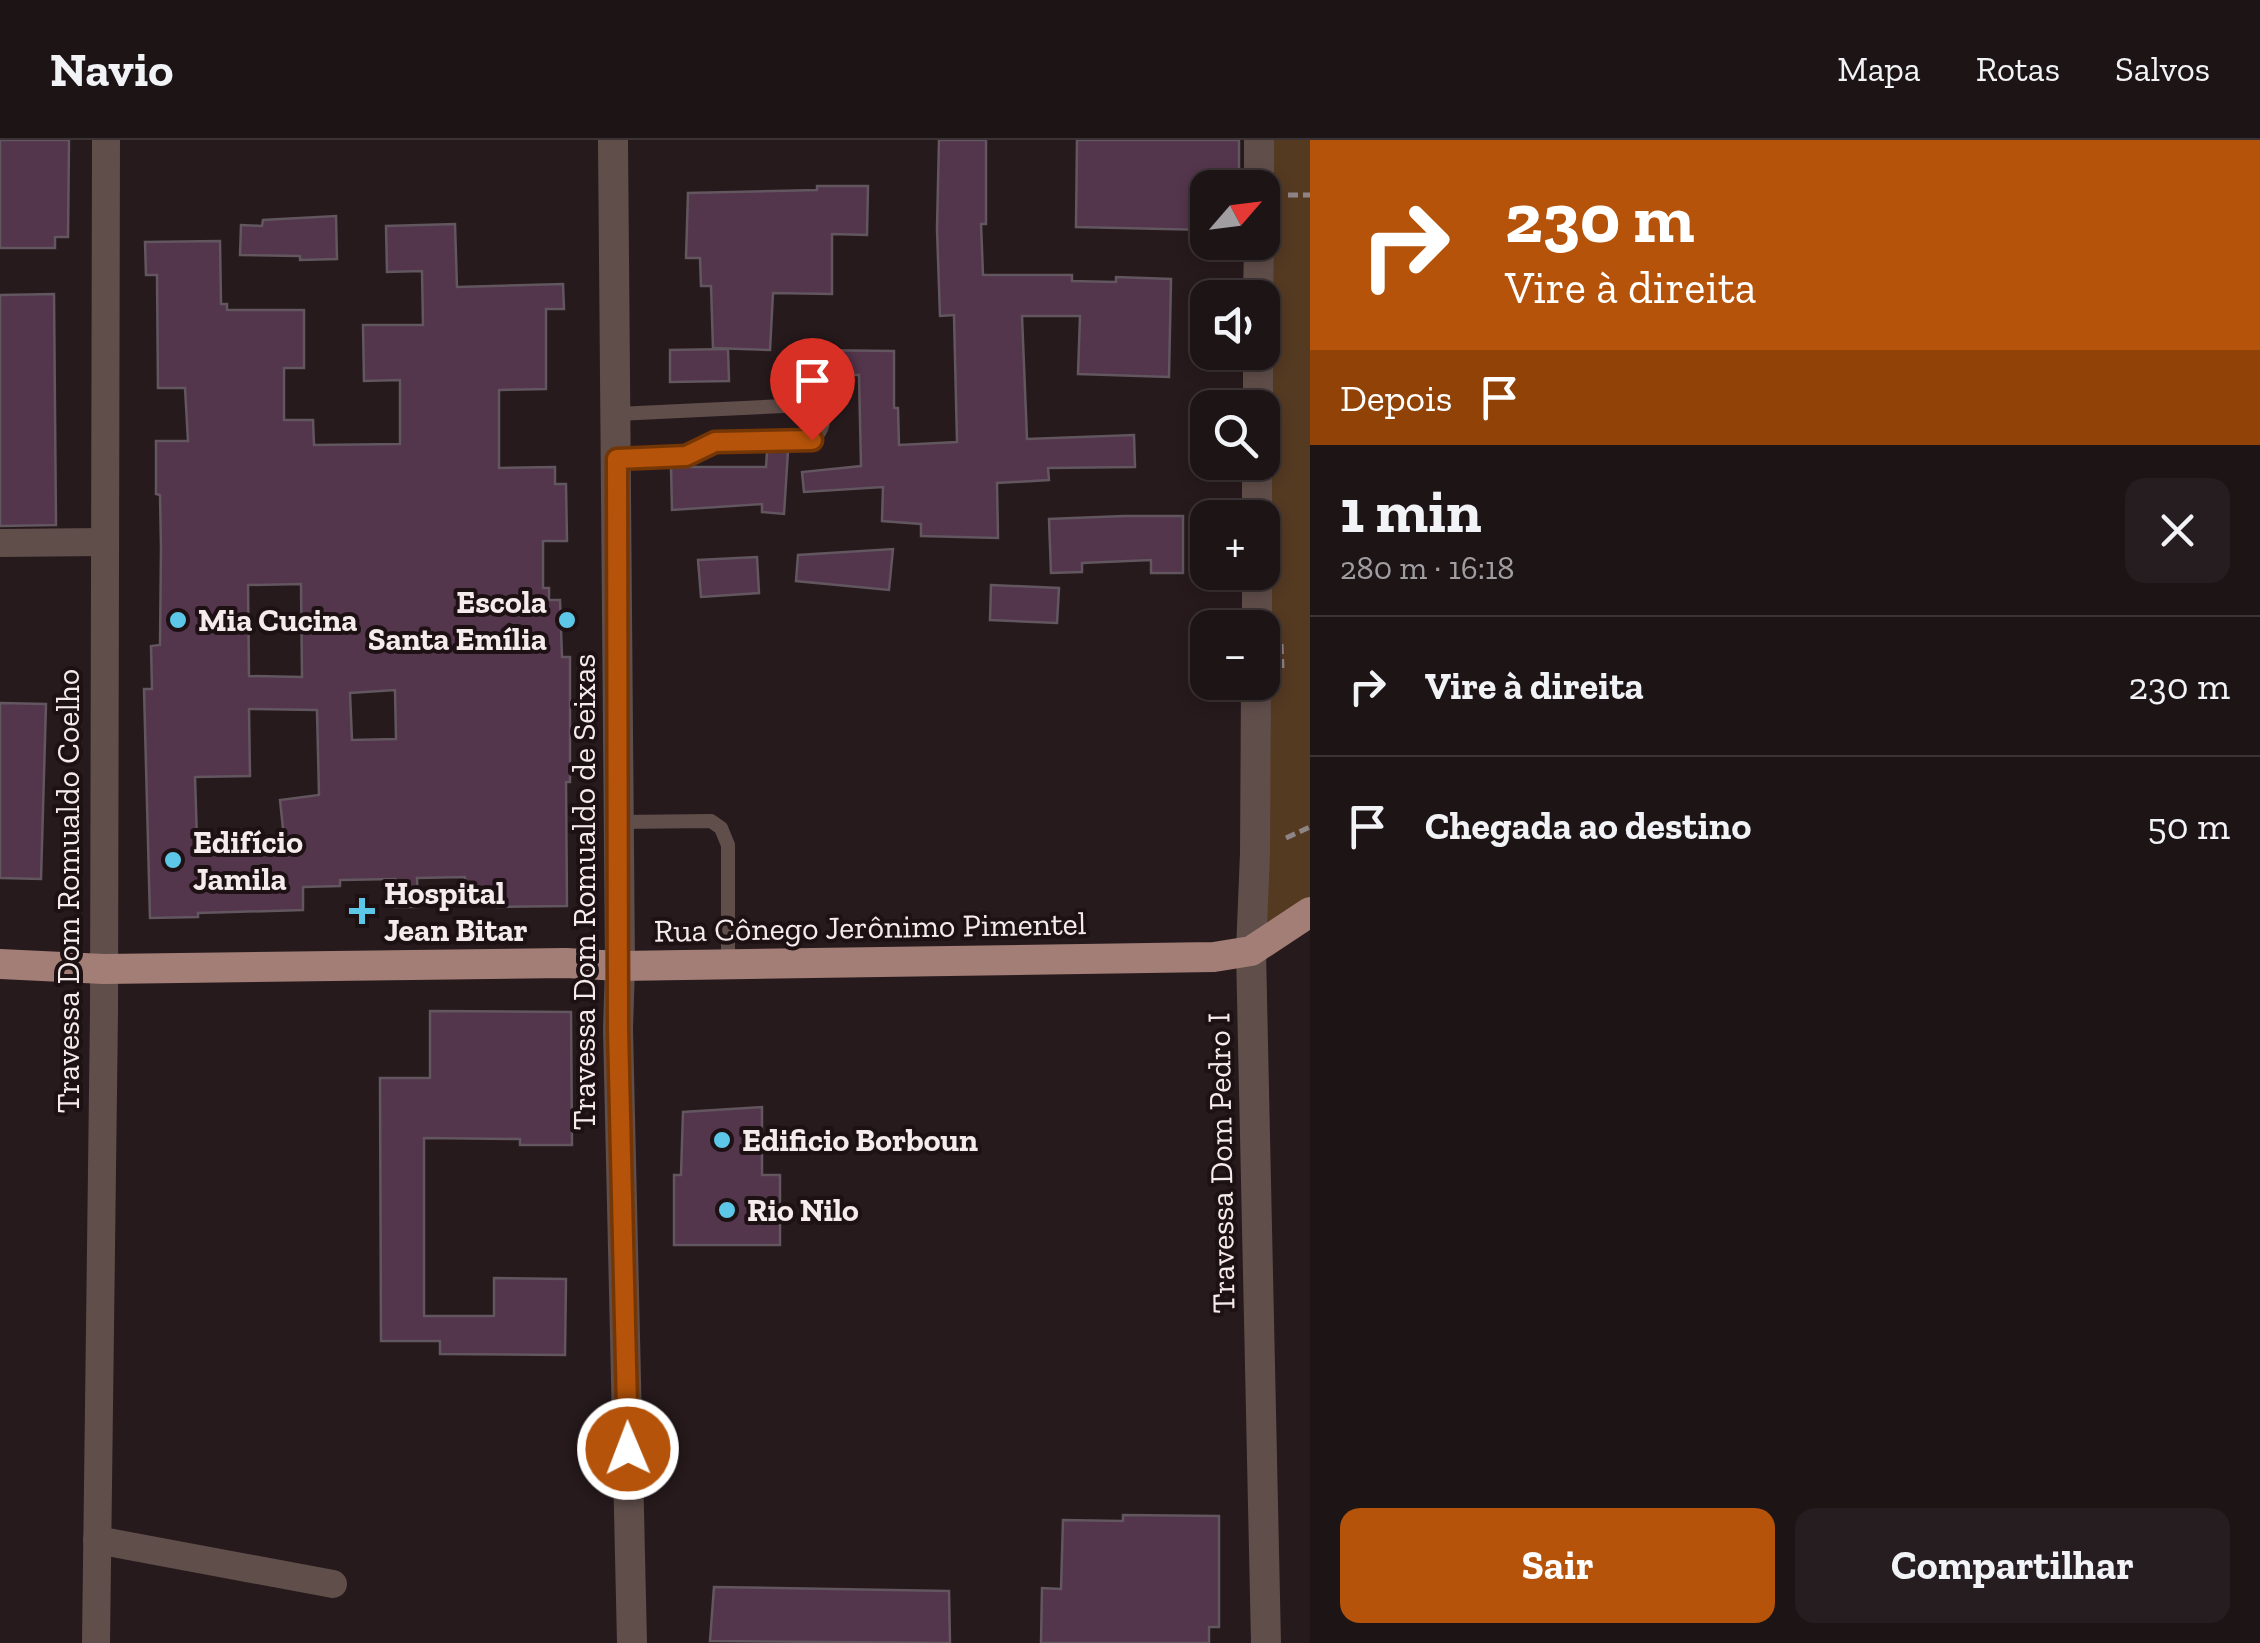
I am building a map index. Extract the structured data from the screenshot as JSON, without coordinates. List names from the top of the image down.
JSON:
{
  "streets": {
    "main road": ["Rua Cônego Jerônimo Pimentel"],
    "street": ["Travessa Dom Romualdo Coelho", "Travessa Dom Romualdo de Seixas", "Travessa Dom Pedro I"]
  },
  "crossings": [
    ["Travessa Dom Romualdo Coelho", "Rua Cônego Jerônimo Pimentel"],
    ["Travessa Dom Romualdo de Seixas", "Rua Cônego Jerônimo Pimentel"],
    ["Rua Cônego Jerônimo Pimentel", "Travessa Dom Pedro I"]
  ],
  "places": {
    "other": [
      "Mia Cucina",
      "Escola Santa Emília",
      "Edifício Jamila",
      "Edificio Borboun",
      "Rio Nilo"
    ],
    "health": ["Hospital Jean Bitar"]
  },
  "north": "top right",
  "page": {
    "header": "Navio",
    "nav": ["Mapa", "Rotas", "Salvos"],
    "turn": ["230 m", "Vire à direita"],
    "map_buttons": ["+", "−"],
    "then": "Depois",
    "heading": ["1 min", "280 m · 16:18"],
    "list": [
      {
        "name": "Vire à direita",
        "value": "230 m"
      },
      {
        "name": "Chegada ao destino",
        "value": "50 m"
      }
    ],
    "buttons": ["Sair", "Compartilhar"]
  }
}
